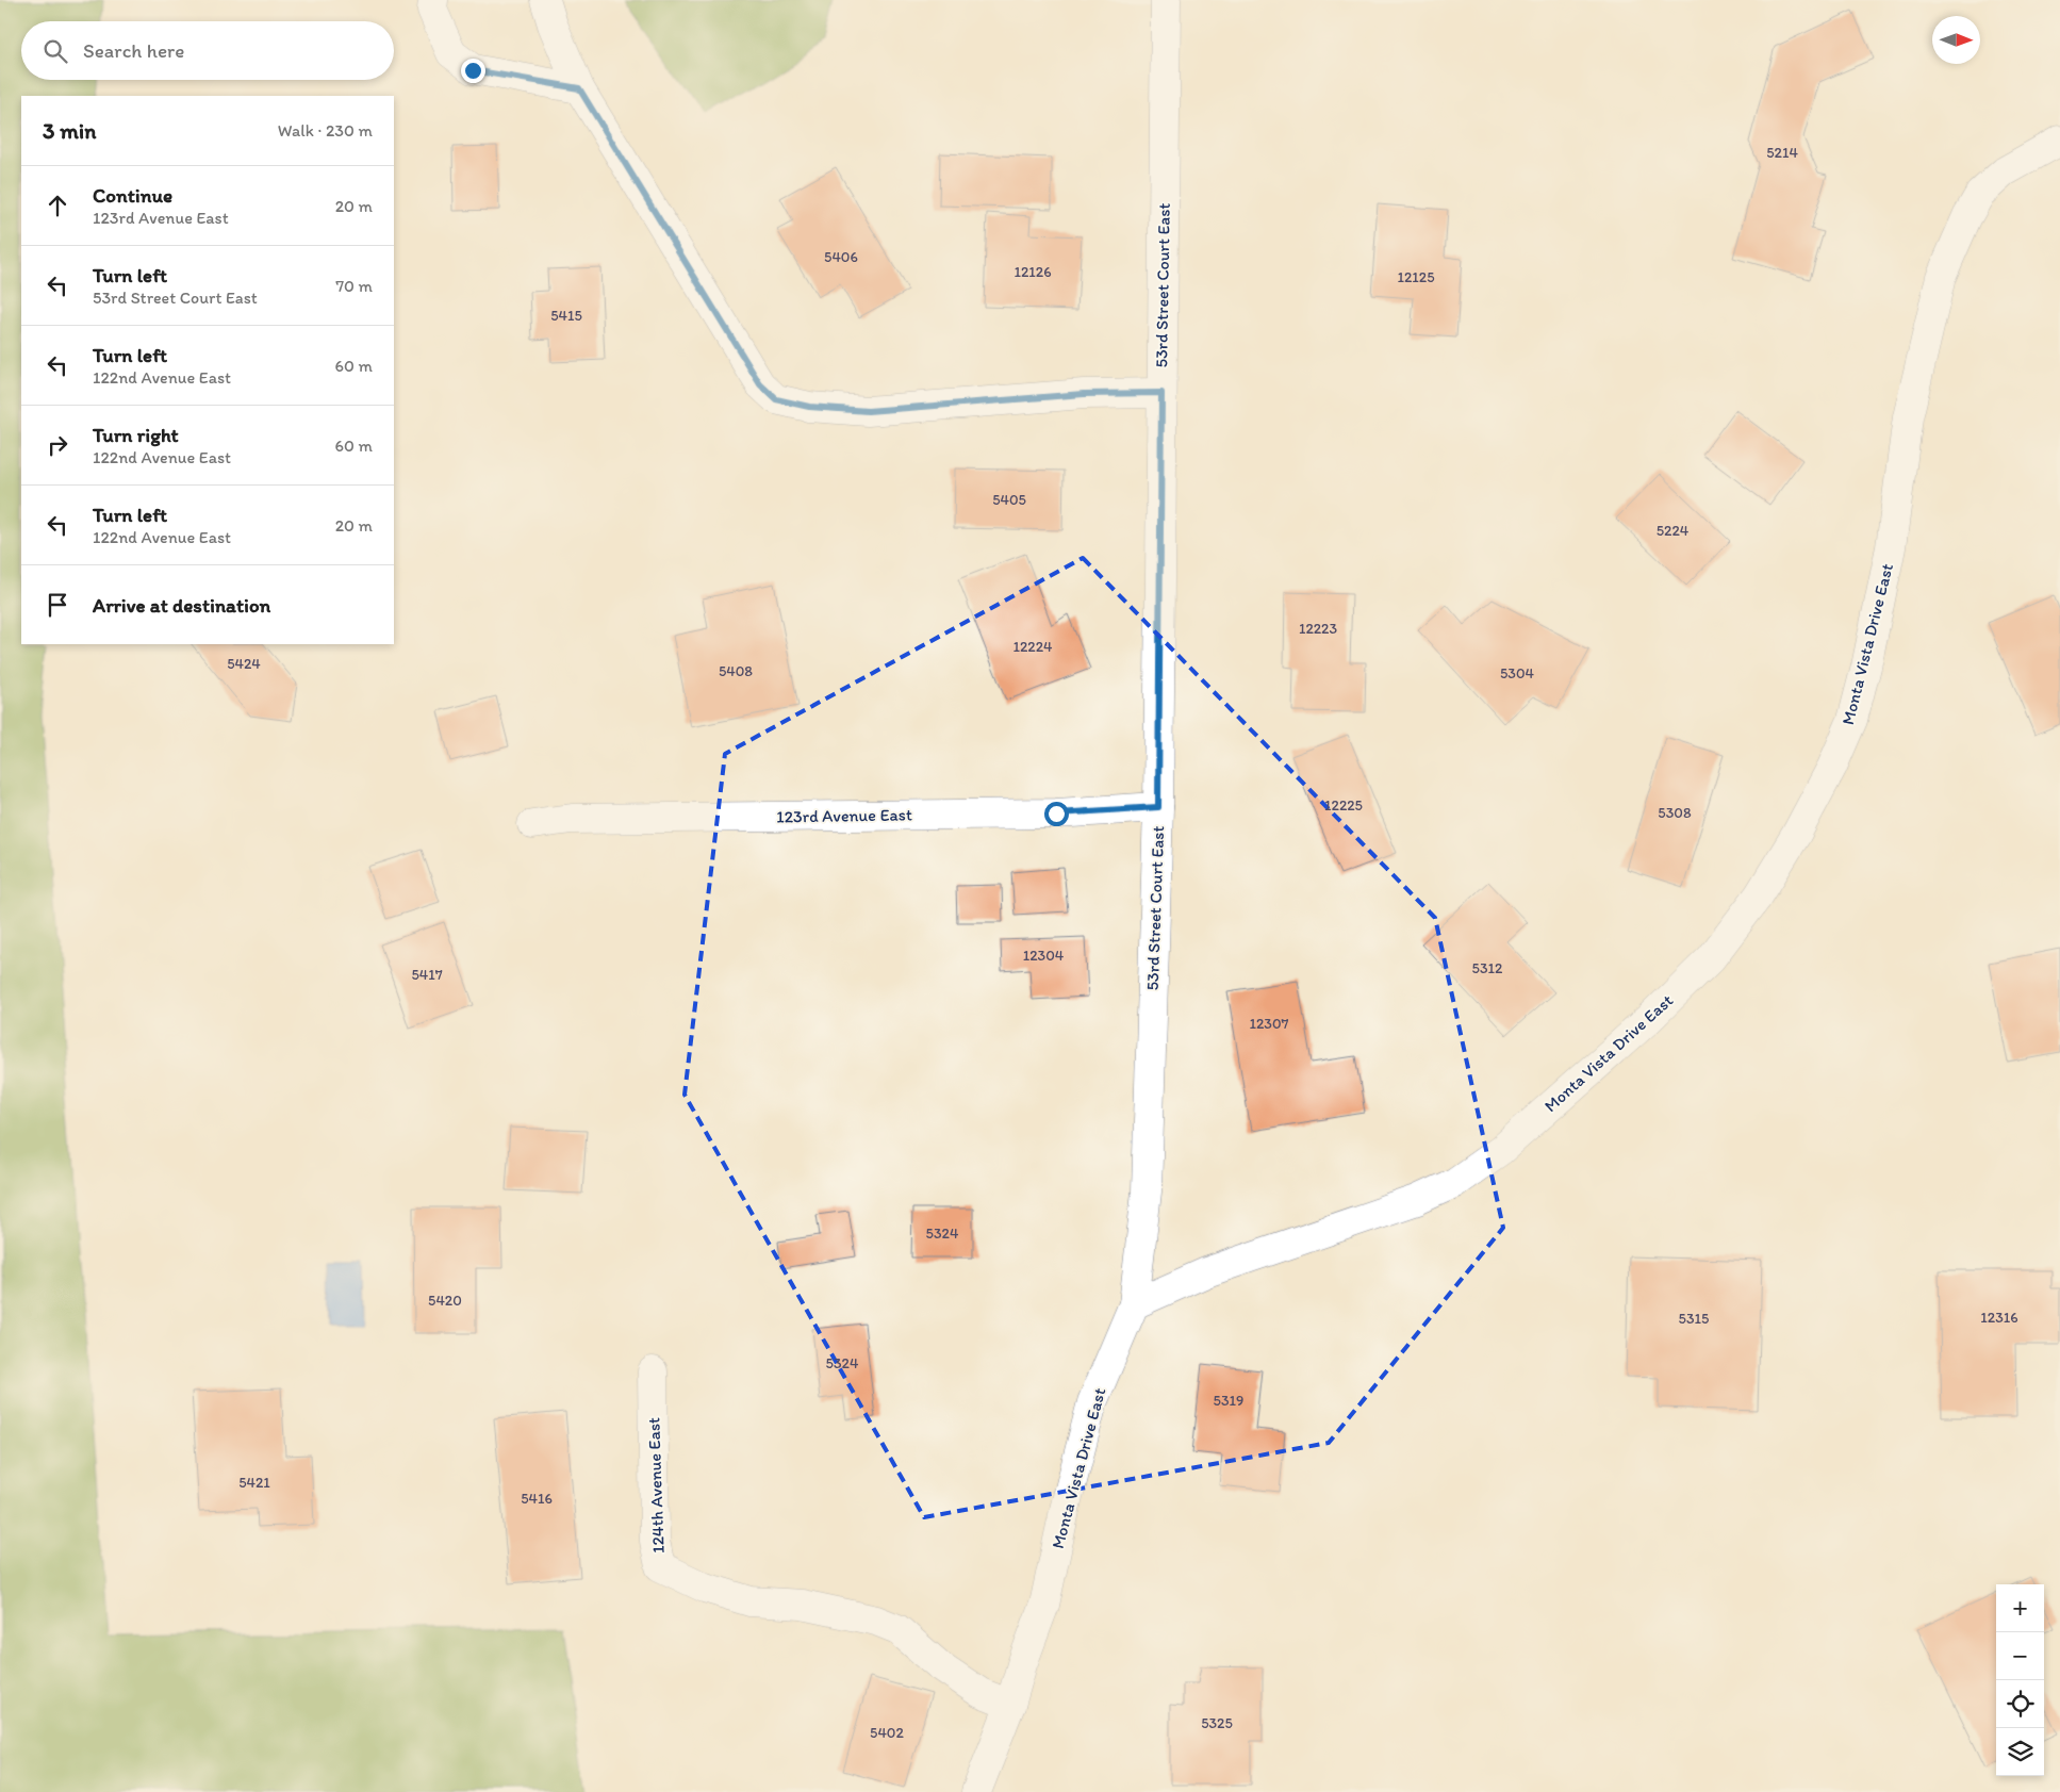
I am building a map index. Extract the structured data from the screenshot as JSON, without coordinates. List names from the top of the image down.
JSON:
{
  "streets": {
    "street": [
      "53rd Street Court East",
      "Monta Vista Drive East",
      "123rd Avenue East",
      "124th Avenue East"
    ]
  },
  "crossings": [
    ["53rd Street Court East", "Monta Vista Drive East"],
    ["53rd Street Court East", "123rd Avenue East"],
    ["Monta Vista Drive East", "124th Avenue East"]
  ],
  "house_numbers": [
    "5214",
    "5406",
    "12126",
    "12125",
    "5415",
    "5405",
    "5224",
    "12223",
    "12224",
    "5424",
    "5408",
    "5304",
    "12225",
    "5308",
    "12304",
    "5312",
    "5417",
    "12307",
    "5324",
    "5420",
    "12316",
    "5315",
    "5324",
    "5319",
    "5421",
    "5416",
    "5325",
    "5402"
  ],
  "north": "right",
  "page": {
    "search": "Search here",
    "heading": ["3 min", "Walk · 230 m"],
    "list": [
      ["Continue", "123rd Avenue East", "20 m"],
      ["Turn left", "53rd Street Court East", "70 m"],
      ["Turn left", "122nd Avenue East", "60 m"],
      ["Turn right", "122nd Avenue East", "60 m"],
      ["Turn left", "122nd Avenue East", "20 m"],
      "Arrive at destination"
    ],
    "map_buttons": ["+", "−"]
  }
}
